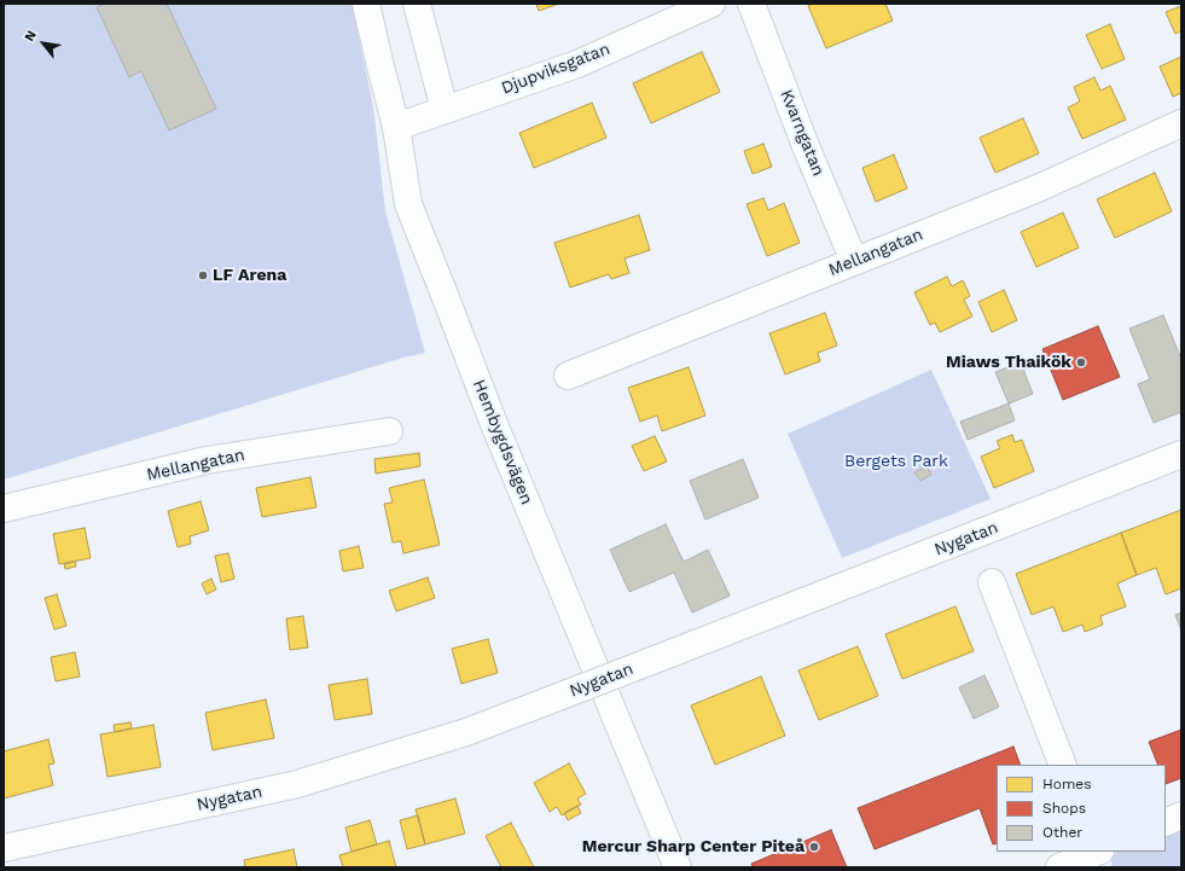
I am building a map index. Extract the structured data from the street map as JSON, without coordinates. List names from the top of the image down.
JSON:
{
  "streets": {
    "street": [
      "Djupviksgatan",
      "Kvarngatan",
      "Mellangatan",
      "Hembygdsvägen",
      "Nygatan"
    ]
  },
  "crossings": [
    ["Djupviksgatan", "Hembygdsvägen"],
    ["Kvarngatan", "Mellangatan"]
  ],
  "parks": ["Bergets Park"],
  "places": ["LF Arena", "Miaws Thaikök", "Mercur Sharp Center Piteå"],
  "legend": ["Homes", "Shops", "Other"],
  "north": "top left"
}
